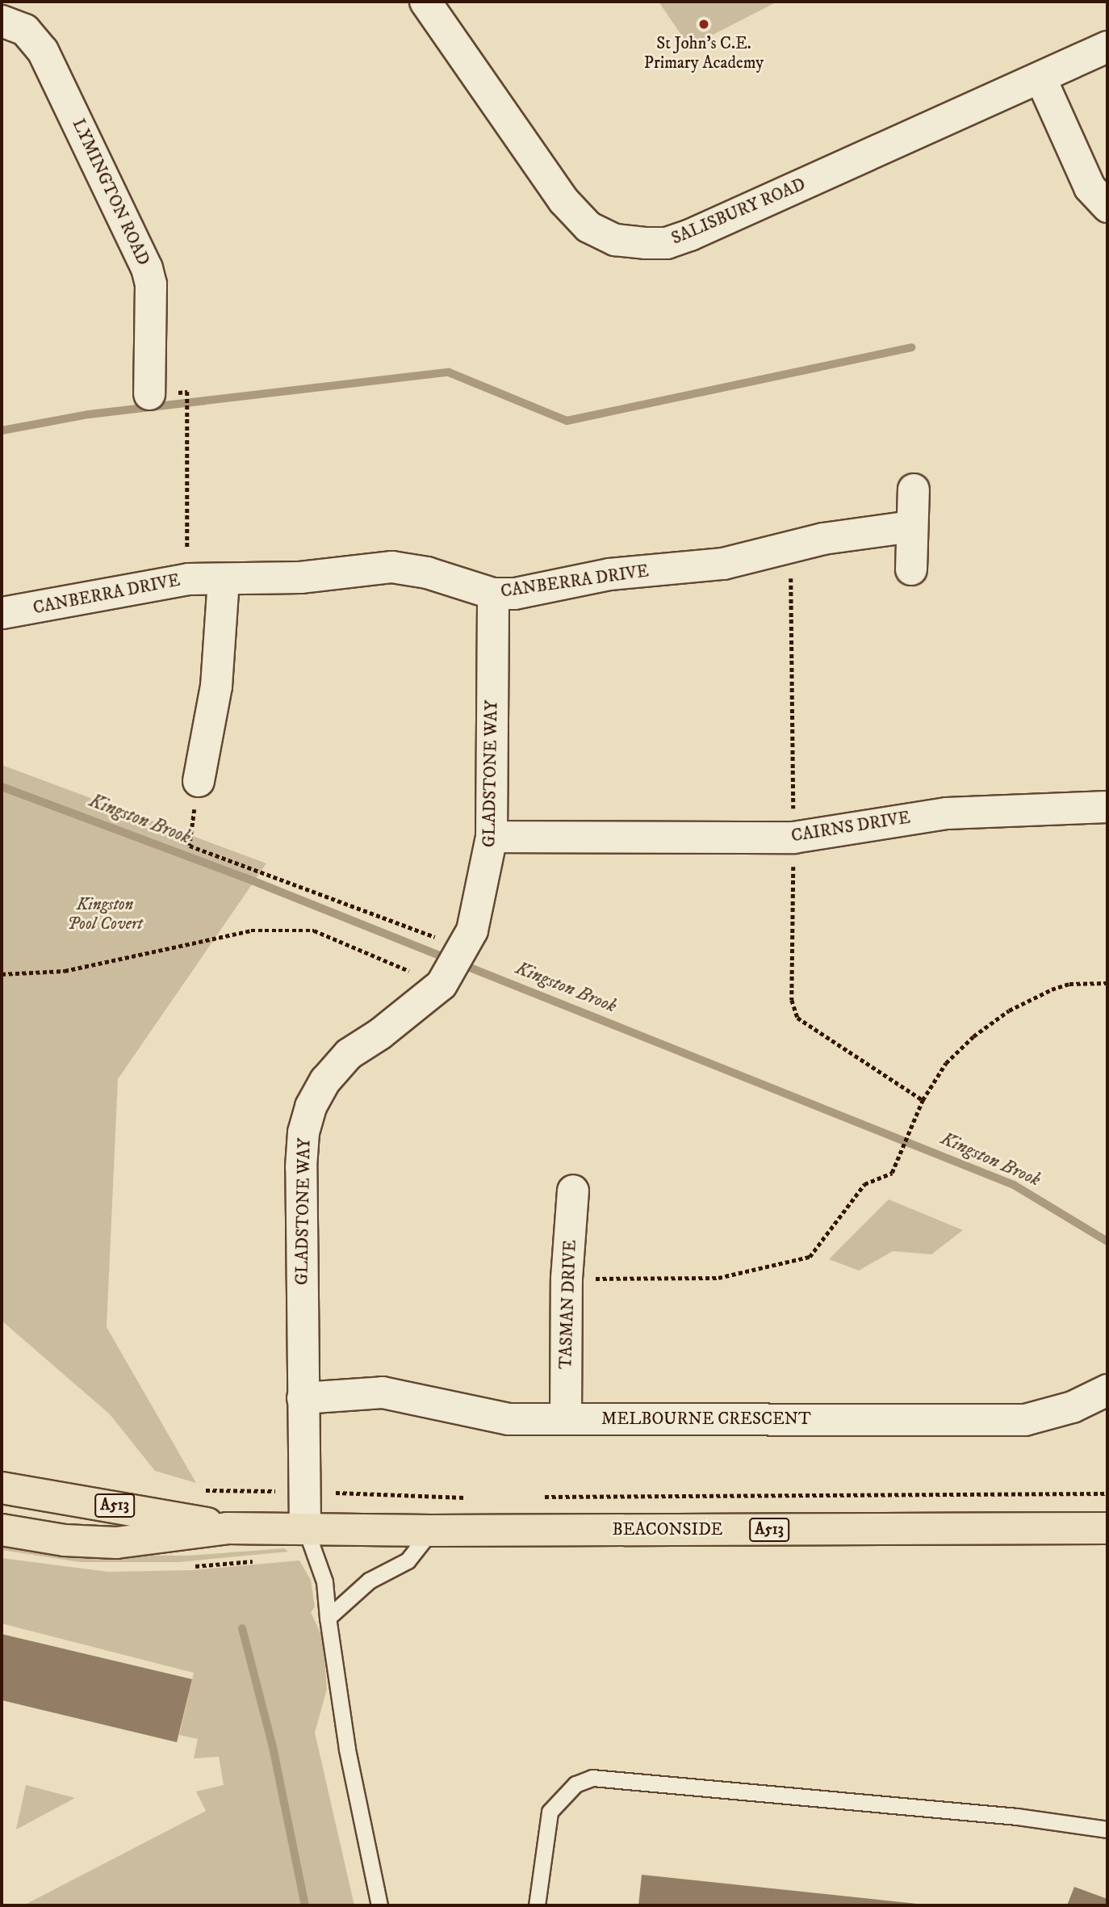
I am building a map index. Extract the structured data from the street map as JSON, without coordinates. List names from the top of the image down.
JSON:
{
  "streets": {
    "highway": ["A513", "BEACONSIDE"],
    "street": [
      "LYMINGTON ROAD",
      "SALISBURY ROAD",
      "CANBERRA DRIVE",
      "GLADSTONE WAY",
      "CAIRNS DRIVE",
      "TASMAN DRIVE",
      "MELBOURNE CRESCENT"
    ]
  },
  "crossings": [
    ["CANBERRA DRIVE", "GLADSTONE WAY"],
    ["GLADSTONE WAY", "CAIRNS DRIVE"],
    ["GLADSTONE WAY", "MELBOURNE CRESCENT"],
    ["GLADSTONE WAY", "BEACONSIDE"],
    ["TASMAN DRIVE", "MELBOURNE CRESCENT"]
  ],
  "water": ["Kingston Brook"],
  "parks": ["Kingston Pool Covert"],
  "places": ["St John's C.E. Primary Academy"]
}
